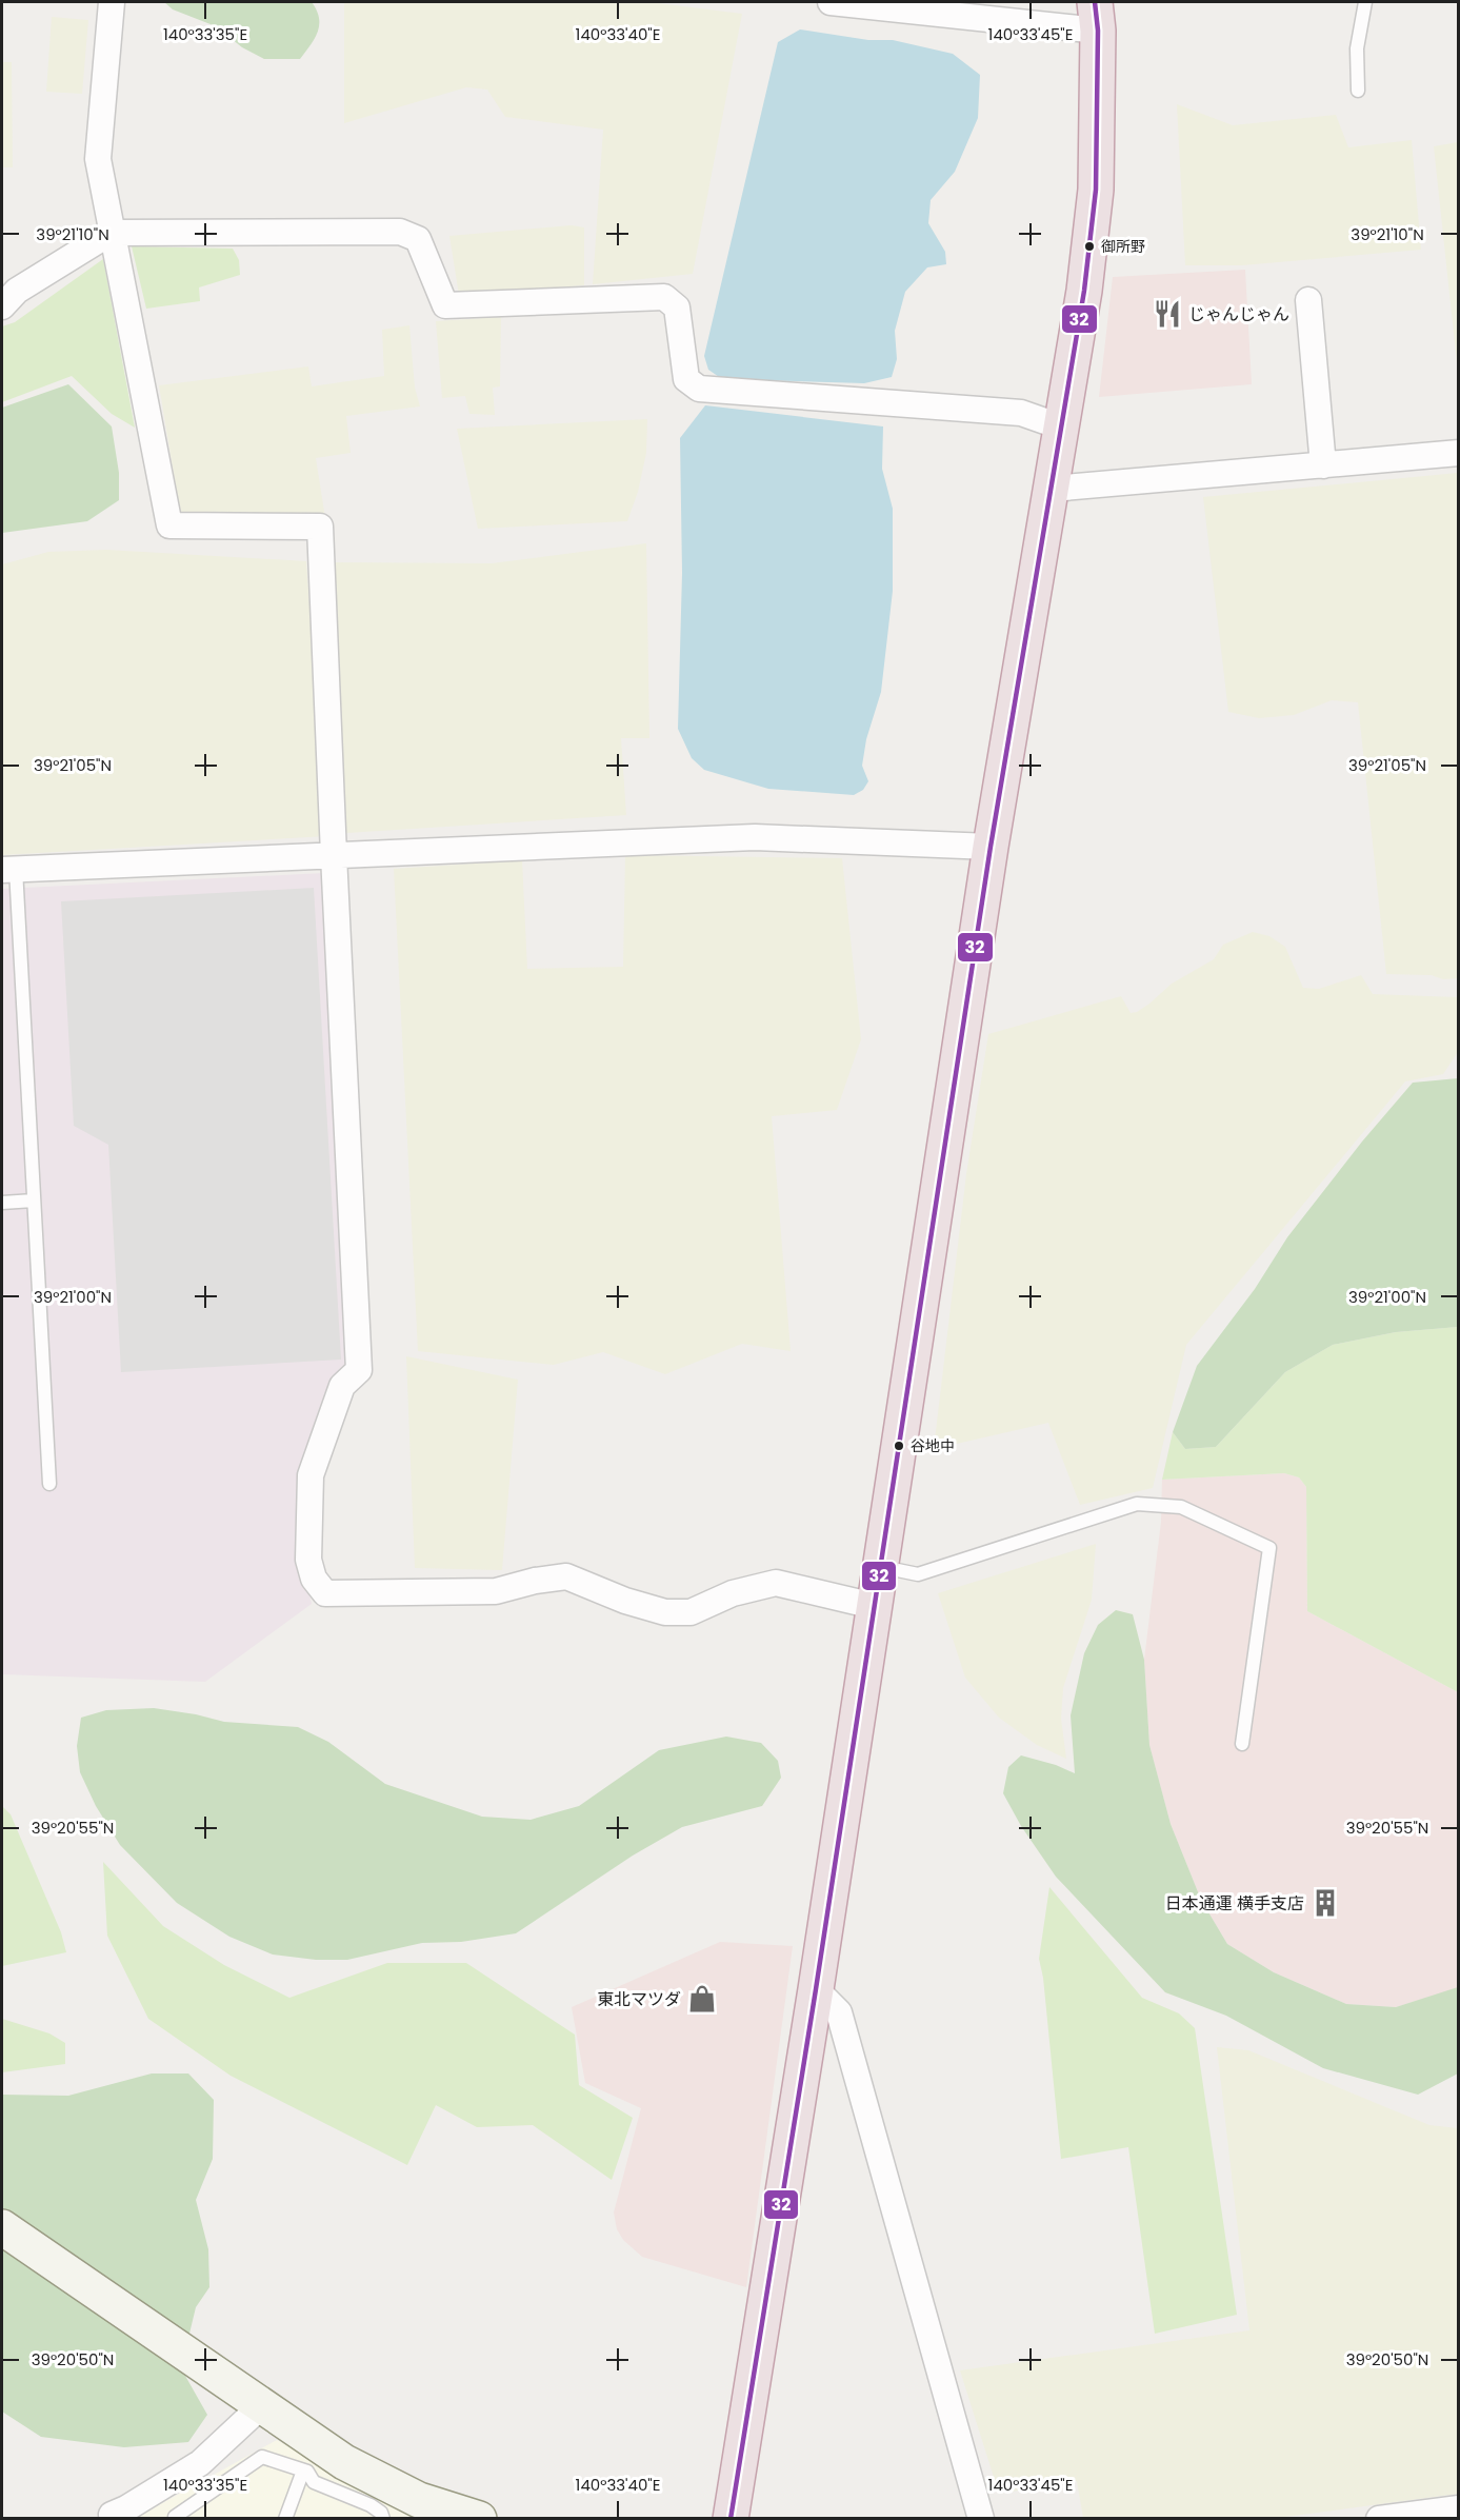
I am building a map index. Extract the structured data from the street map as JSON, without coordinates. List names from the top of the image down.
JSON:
{
  "places": {
    "other": ["御所野", "谷地中"],
    "restaurant": ["じゃんじゃん"],
    "building": ["日本通運 横手支店"],
    "shop": ["東北マツダ"]
  },
  "lines": ["transit line 32"],
  "coordinates": [
    "140°33'35\"E",
    "140°33'40\"E",
    "140°33'45\"E",
    "39°21'10\"N",
    "39°21'05\"N",
    "39°21'00\"N",
    "39°20'55\"N",
    "39°20'50\"N"
  ]
}
